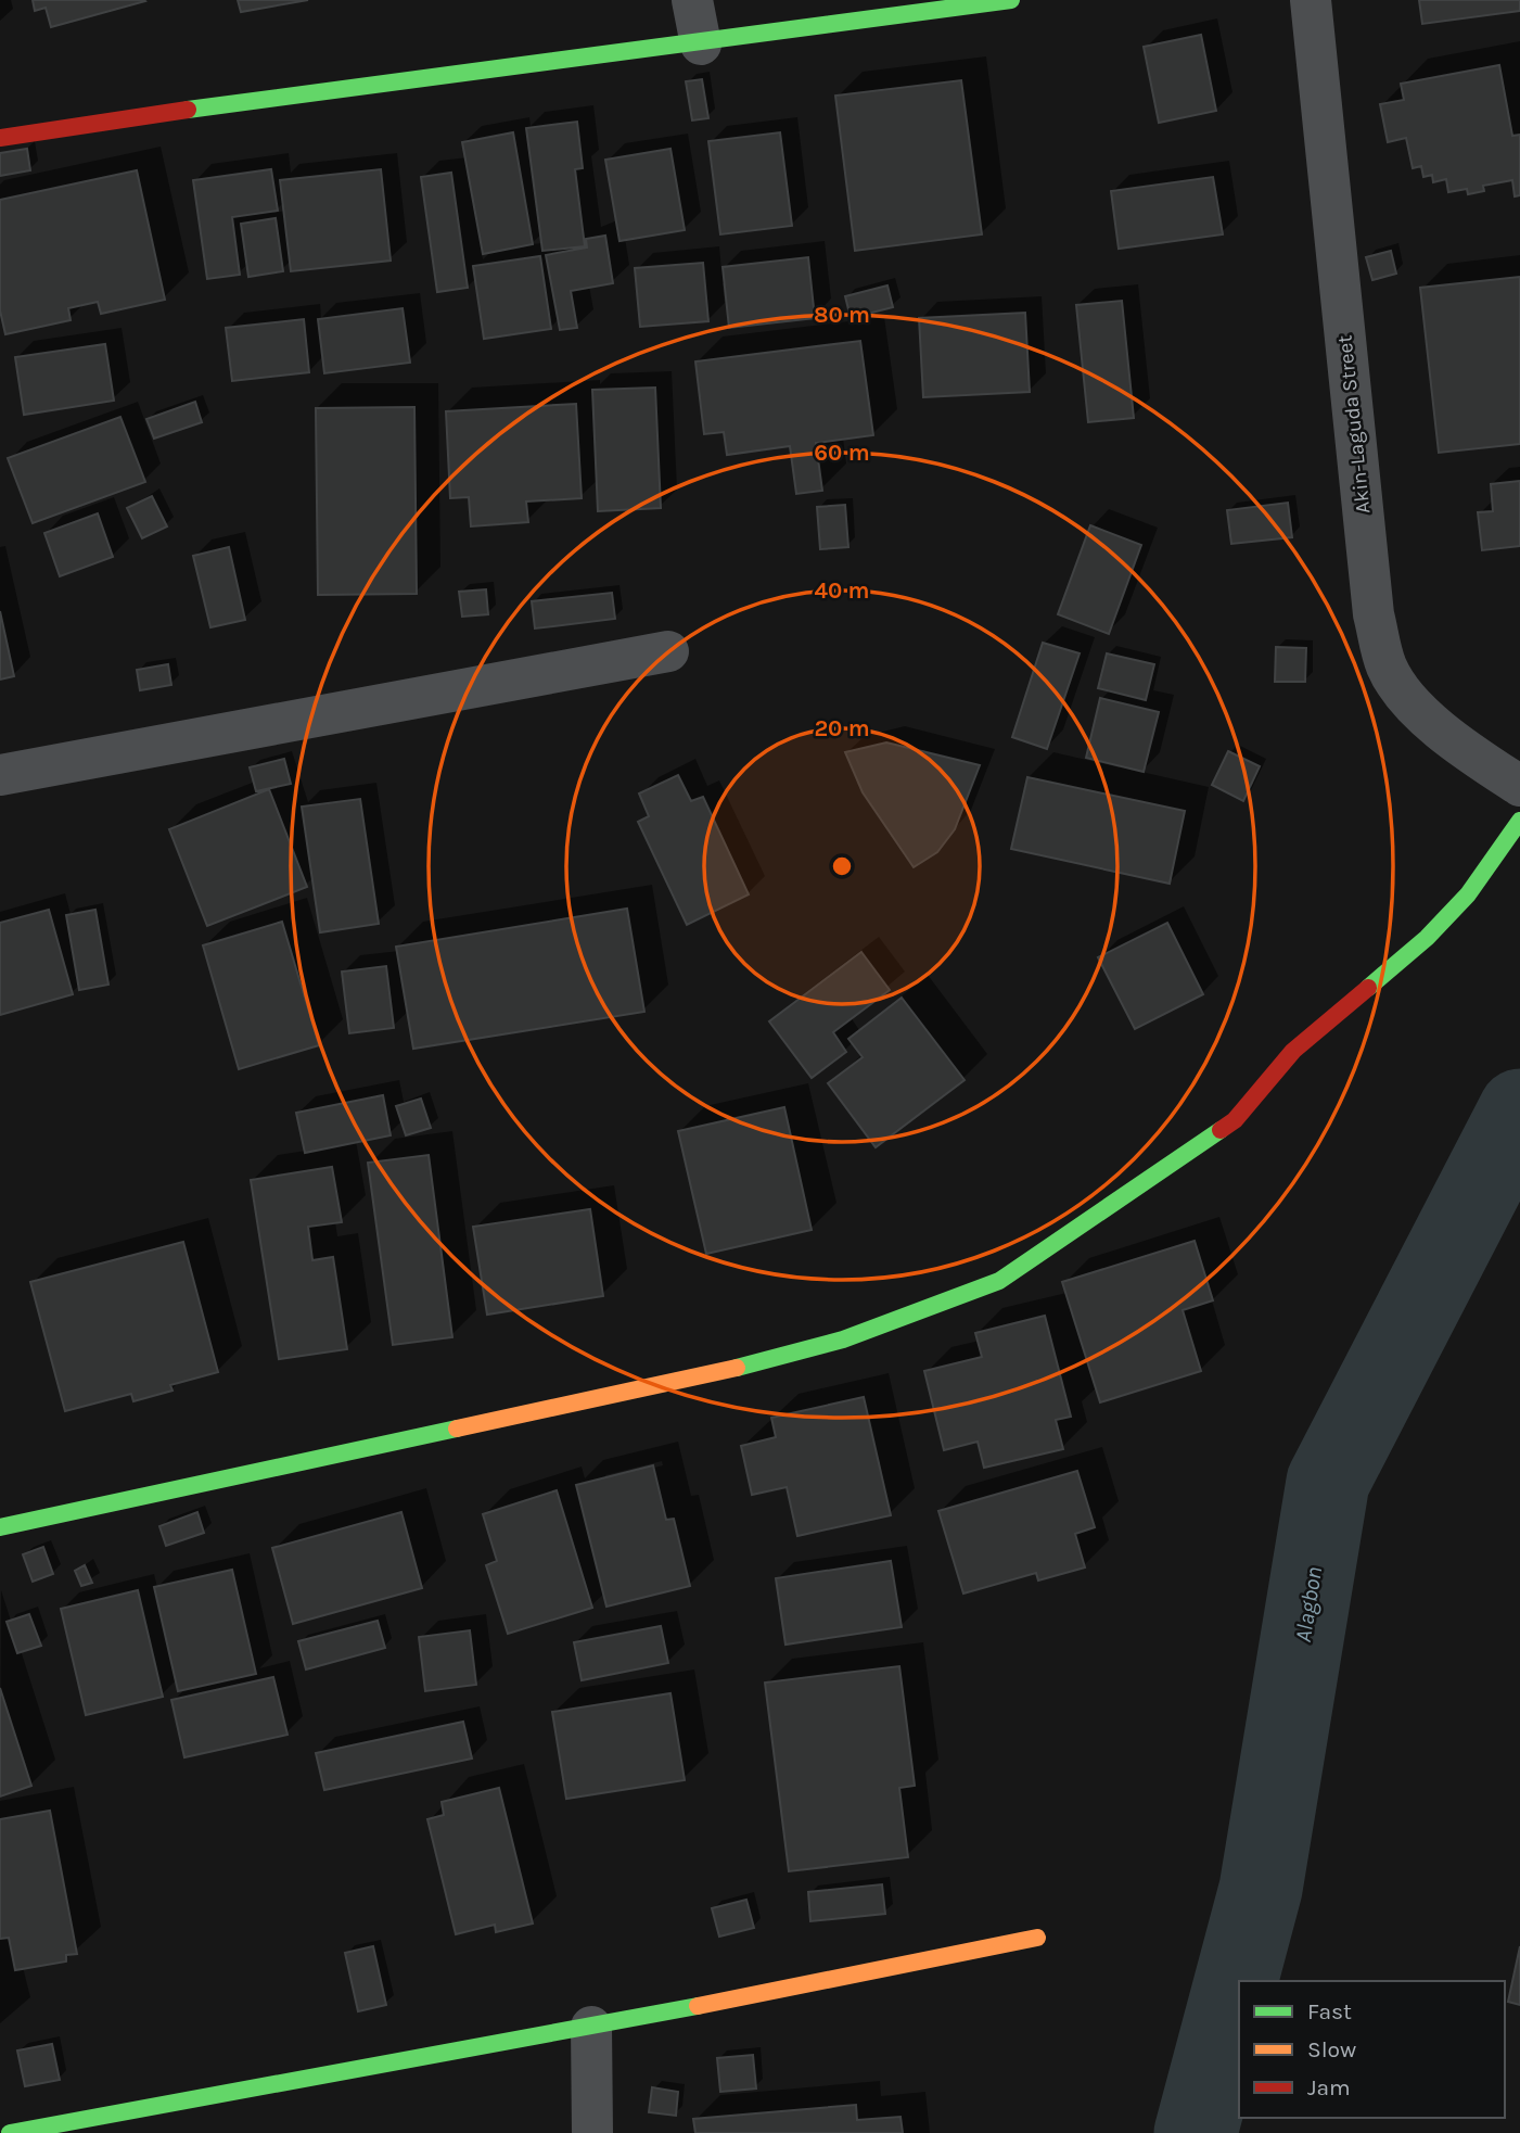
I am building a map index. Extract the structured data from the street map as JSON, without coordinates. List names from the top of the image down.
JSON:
{
  "streets": {
    "street": ["Akin-Laguda Street"]
  },
  "water": ["Alagbon"],
  "legend": ["Fast", "Slow", "Jam"],
  "rings": [
    "80 m",
    "60 m",
    "40 m",
    "20 m"
  ]
}
